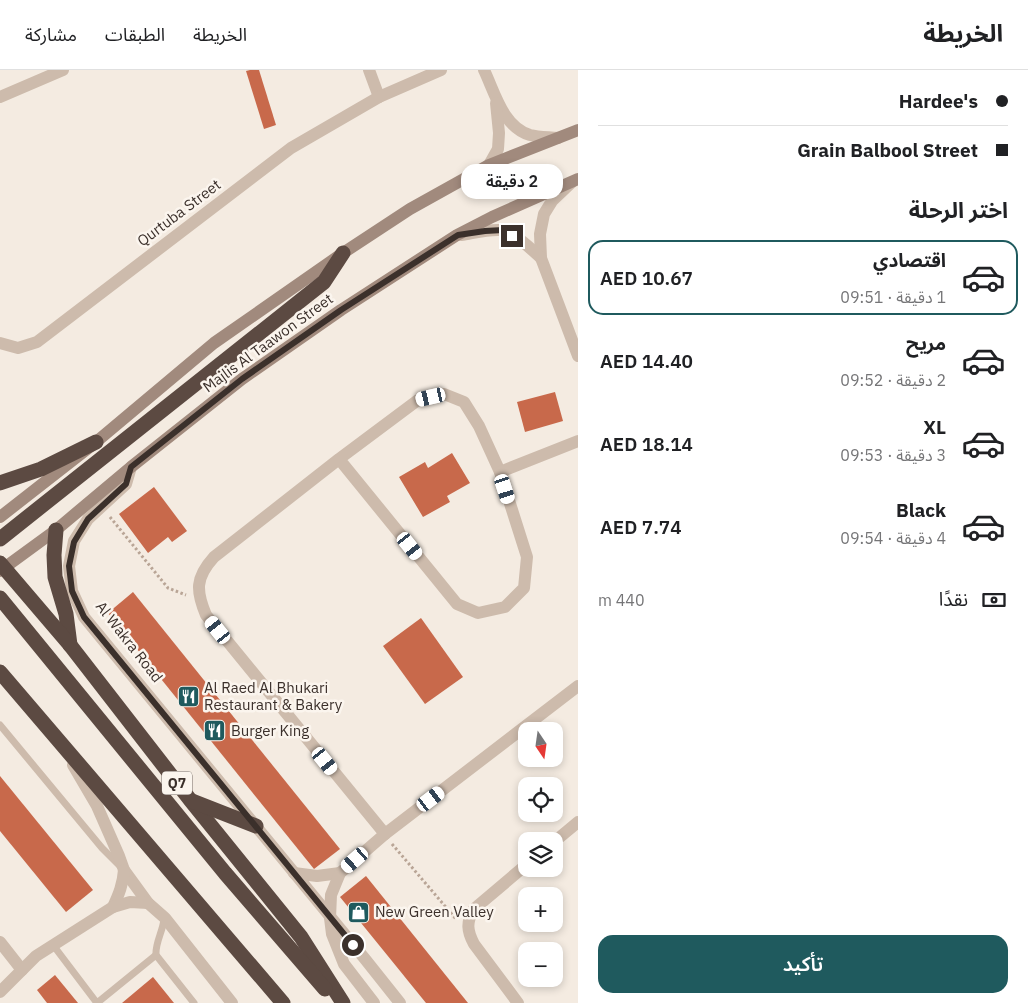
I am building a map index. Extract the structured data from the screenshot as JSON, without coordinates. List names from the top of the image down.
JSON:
{
  "streets": {
    "highway": ["Q7"],
    "main road": ["Majlis Al Taawon Street"],
    "street": ["Qurtuba Street", "Al Wakra Road"]
  },
  "crossings": [
    ["Majlis Al Taawon Street", "Al Wakra Road"],
    ["Majlis Al Taawon Street", "Q7"]
  ],
  "places": {
    "restaurant": ["Al Raed Al Bhukari Restaurant & Bakery", "Burger King"],
    "shop": ["New Green Valley"]
  },
  "north": "bottom",
  "page": {
    "header": "الخريطة",
    "nav": ["الخريطة", "الطبقات", "مشاركة"],
    "banner": ["Hardee's", "Grain Balbool Street"],
    "bubble": "2 دقيقة",
    "heading": "اختر الرحلة",
    "list": [
      {
        "name": "اقتصادي",
        "note": "1 دقيقة · 09:51",
        "value": "AED 10.67"
      },
      {
        "name": "مريح",
        "note": "2 دقيقة · 09:52",
        "value": "AED 14.40"
      },
      {
        "name": "XL",
        "note": "3 دقيقة · 09:53",
        "value": "AED 18.14"
      },
      {
        "name": "Black",
        "note": "4 دقيقة · 09:54",
        "value": "AED 7.74"
      }
    ],
    "pay": ["نقدًا", "440 m"],
    "map_buttons": ["+", "−"],
    "buttons": "تأكيد"
  }
}
